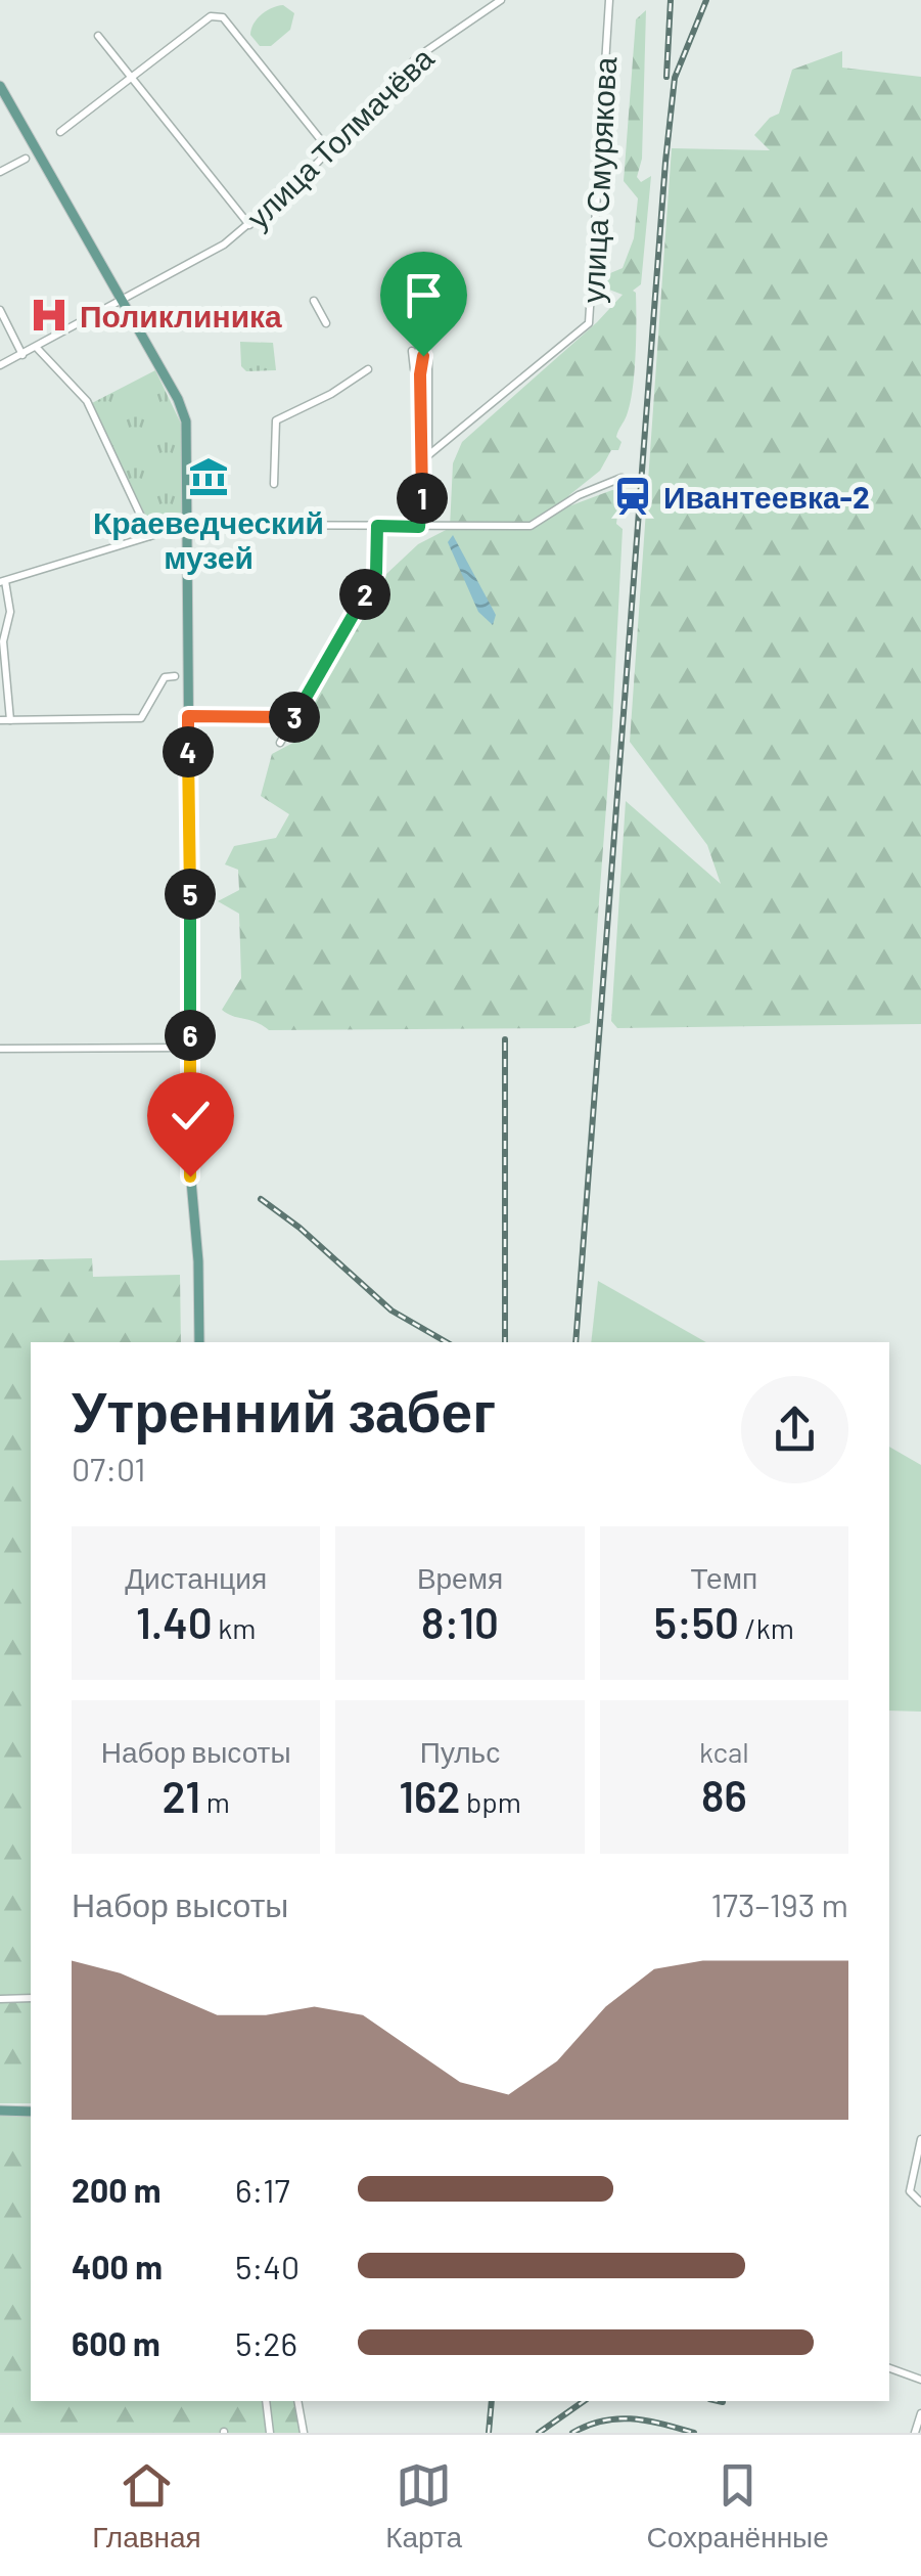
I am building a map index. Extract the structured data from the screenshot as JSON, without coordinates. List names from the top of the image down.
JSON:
{
  "streets": {
    "street": ["улица Толмачёва", "улица Смурякова"]
  },
  "places": {
    "hospital": ["Поликлиника"],
    "museum": ["Краеведческий музей"],
    "station": ["Ивантеевка-2"]
  },
  "page": {
    "pins": [
      "1",
      "2",
      "3",
      "4",
      "5",
      "6"
    ],
    "heading": ["Утренний забег", "07:01"],
    "stats": [
      ["Дистанция", "1.40 km"],
      ["Время", "8:10"],
      ["Темп", "5:50 /km"],
      ["Набор высоты", "21 m"],
      ["Пульс", "162 bpm"],
      ["kcal", "86"]
    ],
    "chart": ["Набор высоты", "173–193 m"],
    "list": [
      {
        "name": "200 m",
        "note": "6:17"
      },
      {
        "name": "400 m",
        "note": "5:40"
      },
      {
        "name": "600 m",
        "note": "5:26"
      }
    ],
    "tabs": ["Главная", "Карта", "Сохранённые"]
  }
}
